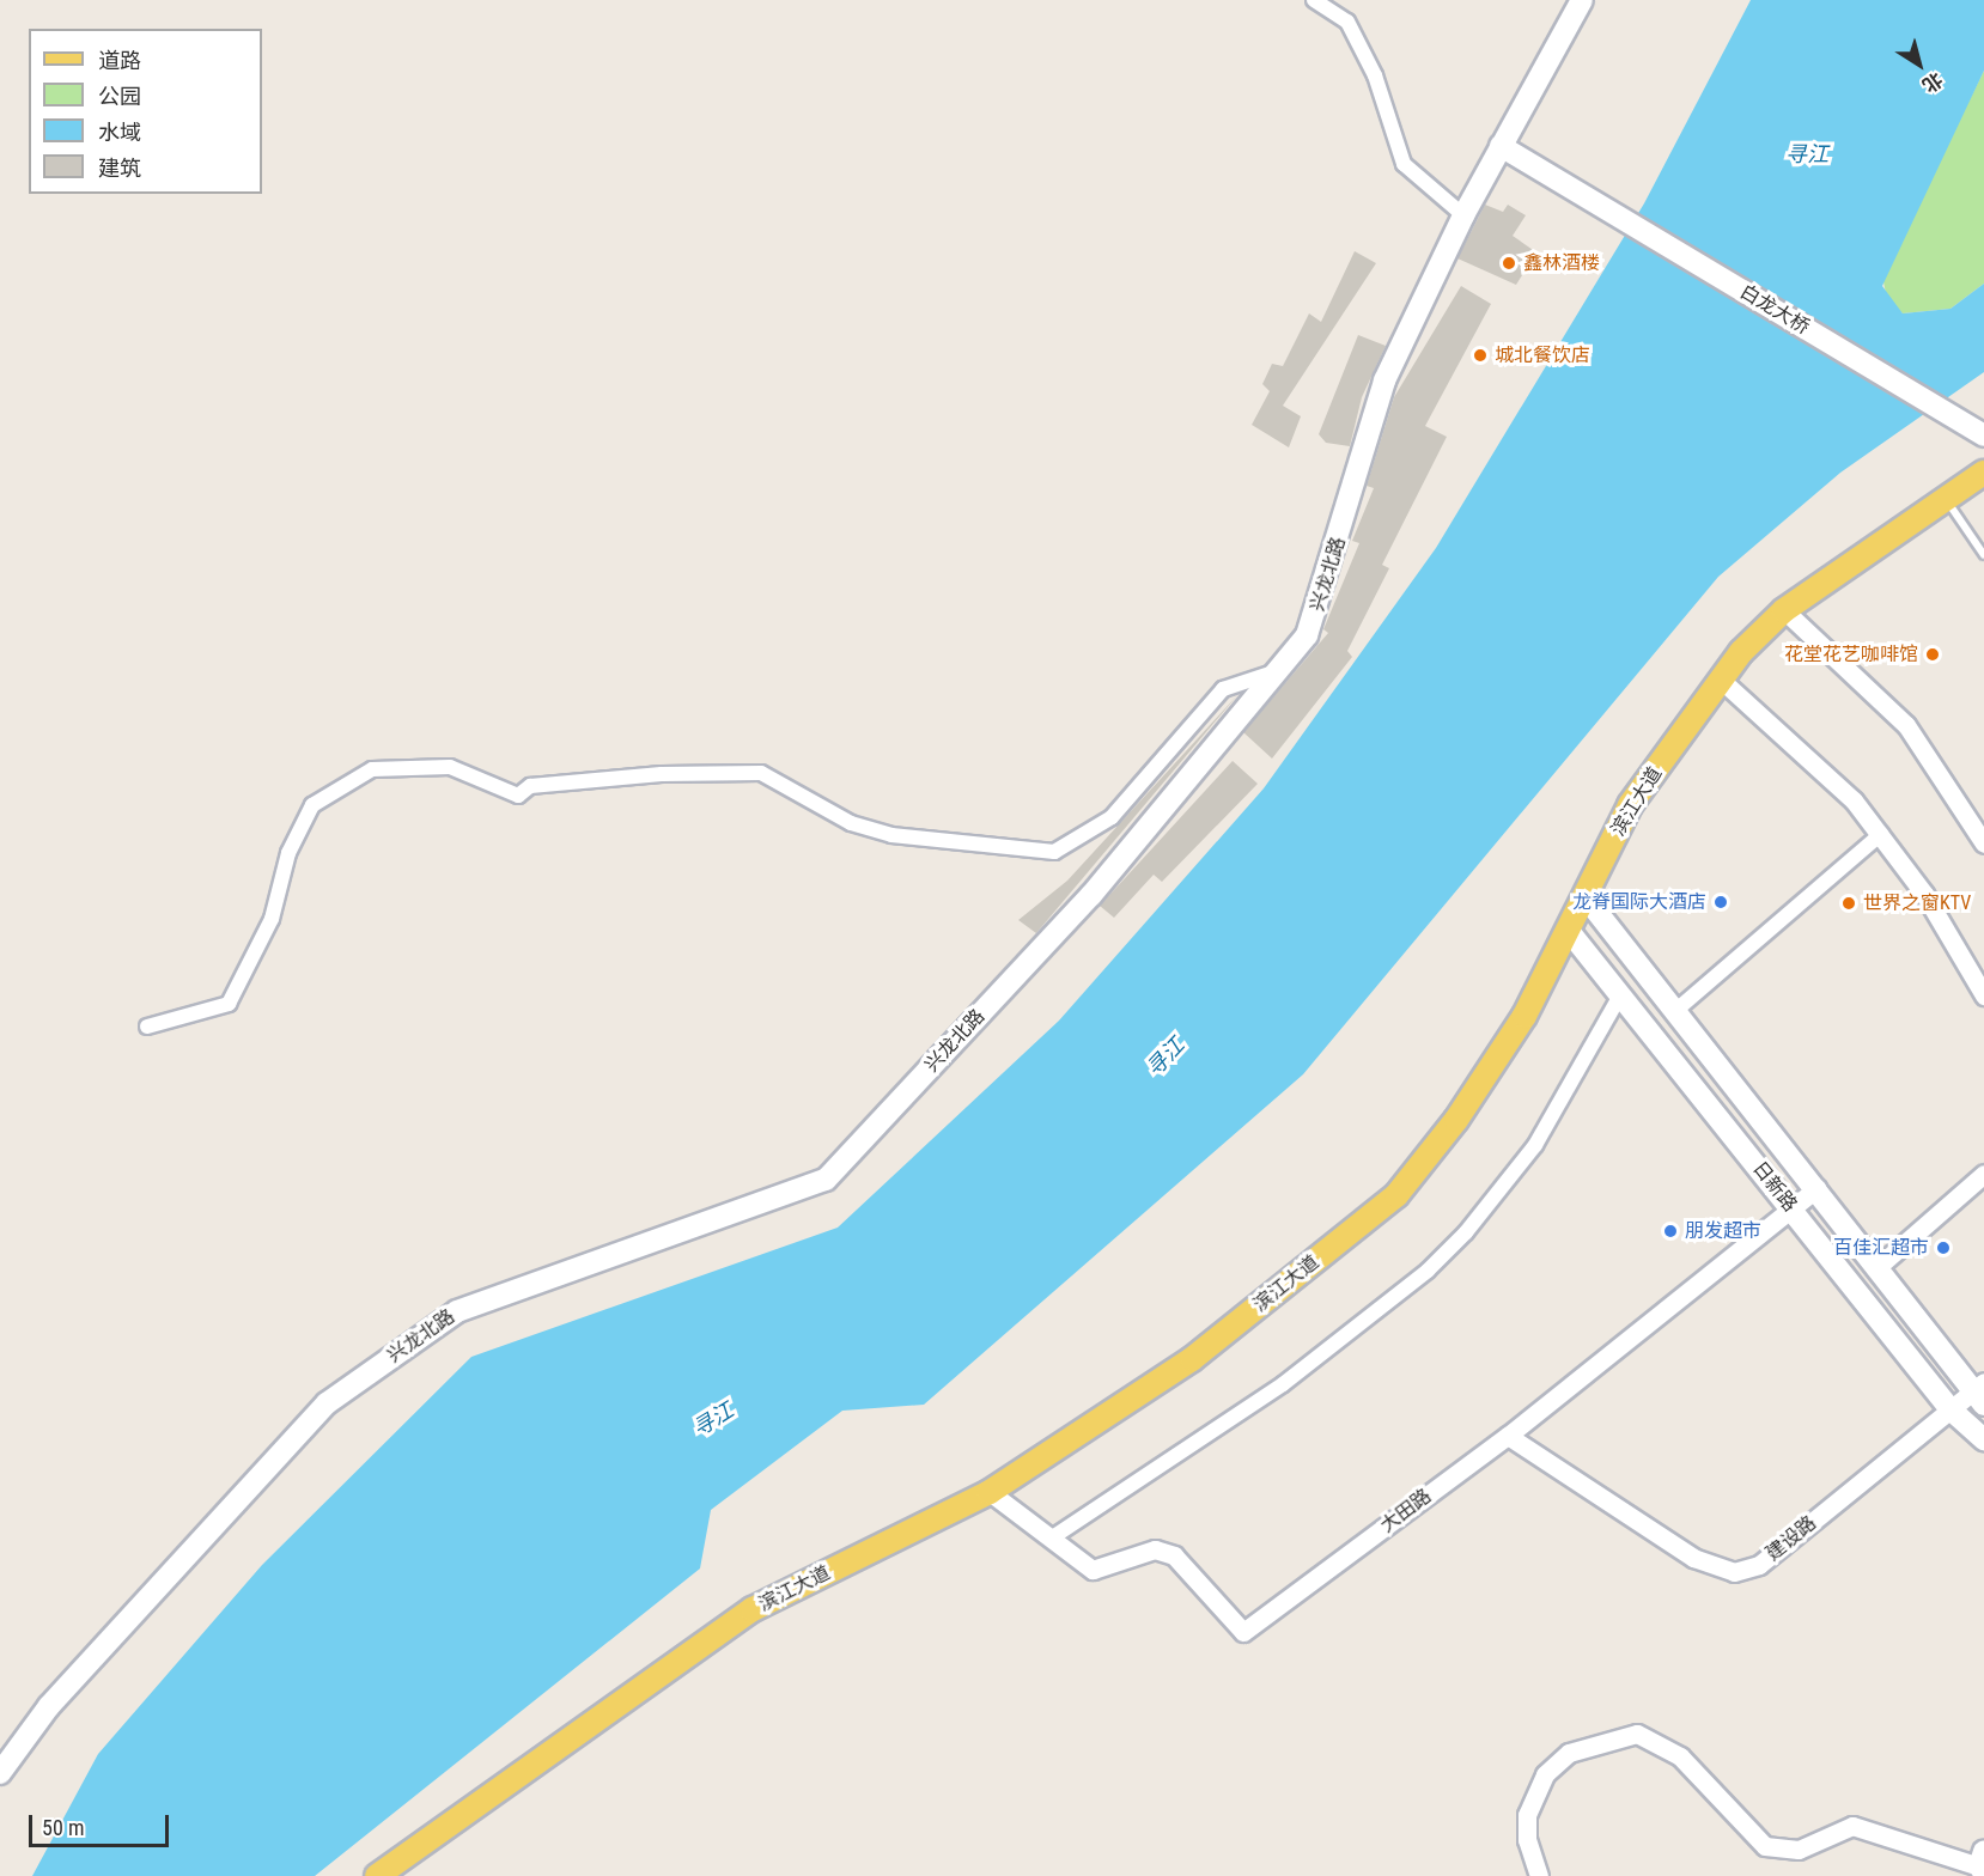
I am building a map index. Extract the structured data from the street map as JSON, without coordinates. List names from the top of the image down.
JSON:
{
  "streets": {
    "main road": [
      "白龙大桥",
      "兴龙北路",
      "滨江大道",
      "日新路"
    ],
    "street": ["大田路", "建设路"]
  },
  "crossings": [
    ["白龙大桥", "兴龙北路"],
    ["滨江大道", "日新路"],
    ["滨江大道", "大田路"],
    ["日新路", "大田路"],
    ["日新路", "建设路"],
    ["大田路", "建设路"]
  ],
  "water": ["寻江"],
  "places": [
    "鑫林酒楼",
    "城北餐饮店",
    "花堂花艺咖啡馆",
    "龙脊国际大酒店",
    "世界之窗KTV",
    "朋发超市",
    "百佳汇超市"
  ],
  "legend": [
    "道路",
    "公园",
    "水域",
    "建筑"
  ],
  "scale_bar": "50 m",
  "north": "bottom right"
}
